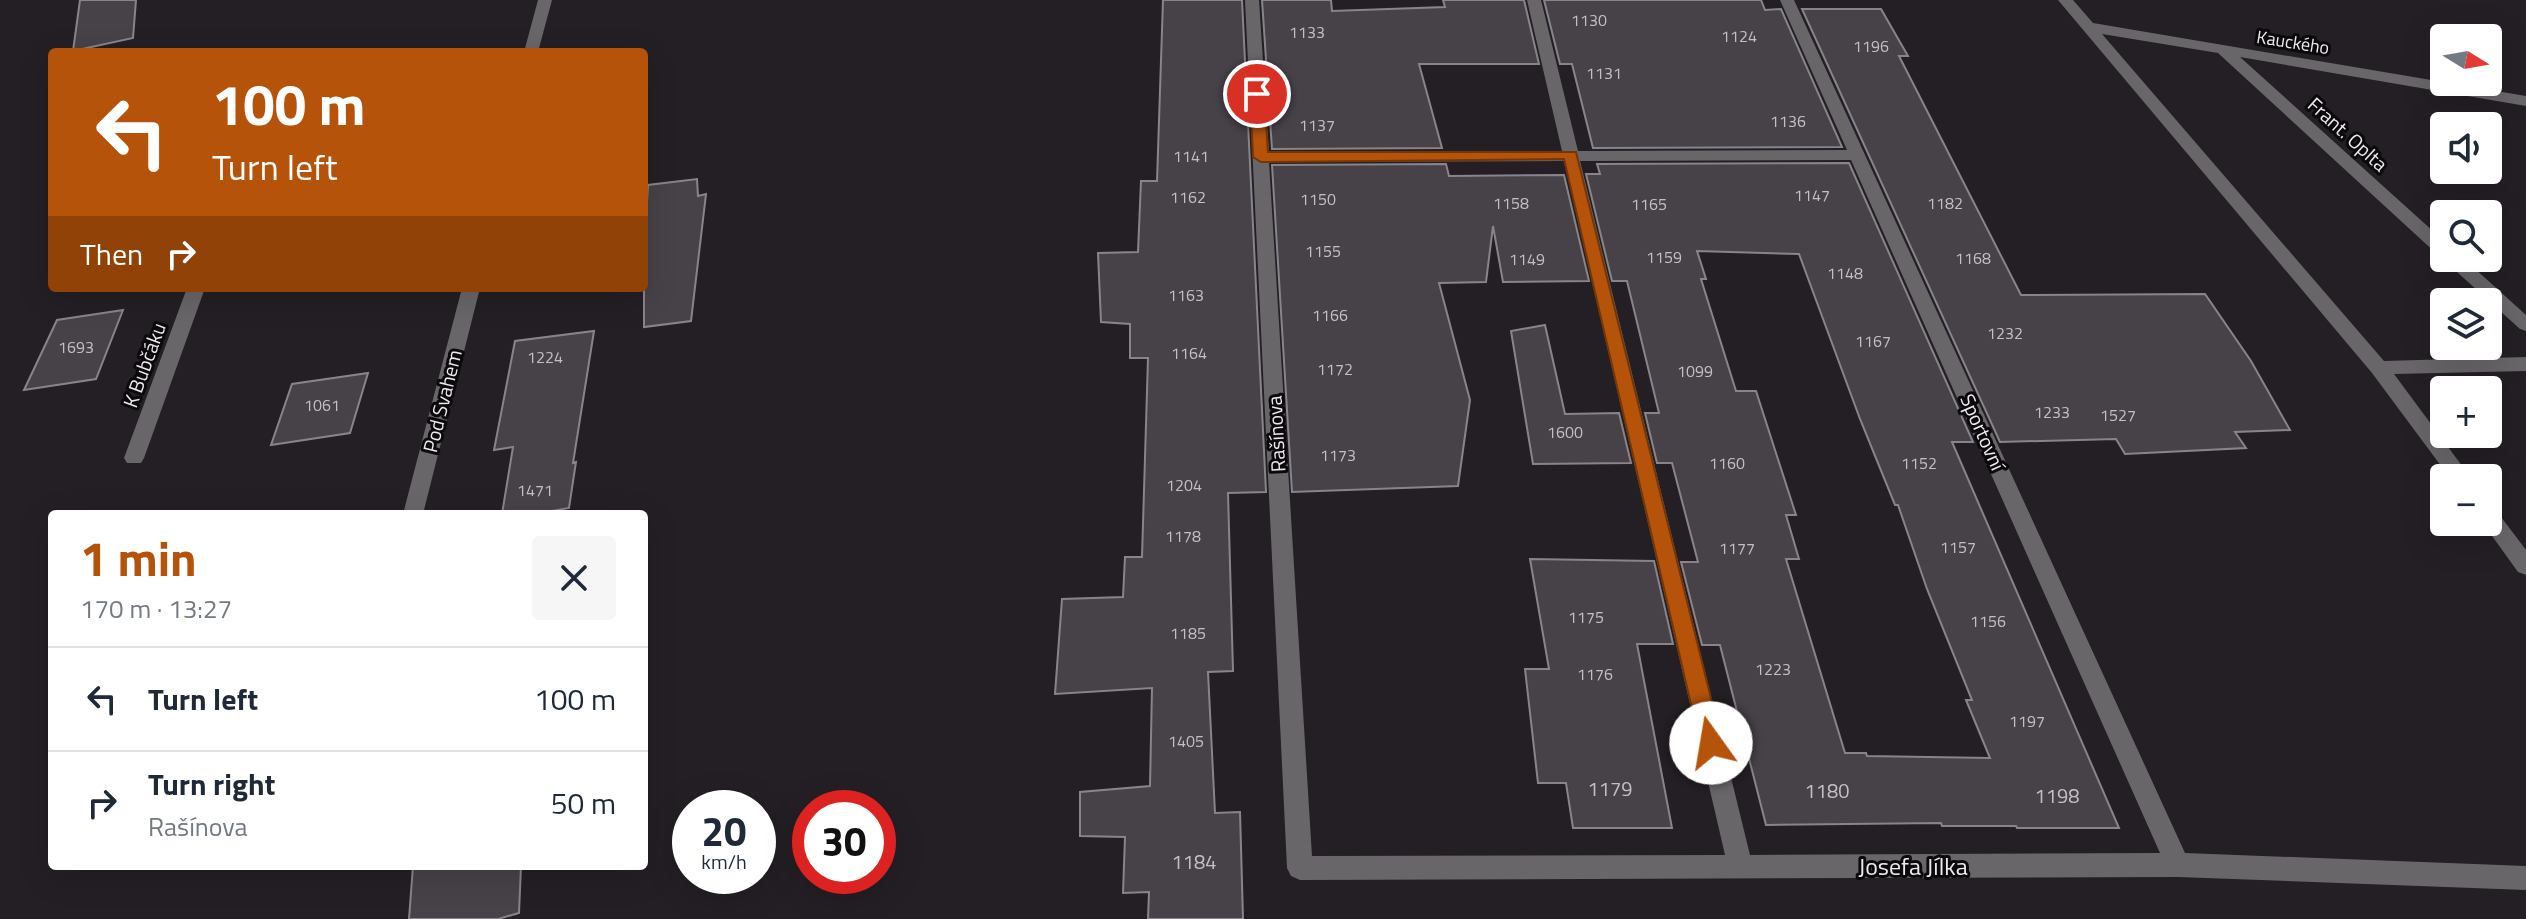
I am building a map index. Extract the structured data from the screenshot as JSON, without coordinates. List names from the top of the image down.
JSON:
{
  "streets": {
    "street": [
      "Kauckého",
      "Frant. Oplta",
      "K Bubčáku",
      "Pod Svahem",
      "Sportovní",
      "Rašínova",
      "Josefa Jílka"
    ]
  },
  "crossings": [
    ["Kauckého", "Frant. Oplta"],
    ["Sportovní", "Josefa Jílka"],
    ["Rašínova", "Josefa Jílka"]
  ],
  "house_numbers": [
    "1130",
    "1133",
    "1124",
    "1196",
    "1131",
    "1136",
    "1137",
    "1141",
    "1147",
    "1162",
    "1150",
    "1158",
    "1182",
    "1165",
    "1155",
    "1159",
    "1168",
    "1149",
    "1148",
    "1163",
    "1166",
    "1232",
    "1167",
    "1693",
    "1164",
    "1224",
    "1172",
    "1099",
    "1061",
    "1233",
    "1527",
    "1600",
    "1173",
    "1160",
    "1152",
    "1204",
    "1471",
    "1178",
    "1157",
    "1177",
    "1175",
    "1156",
    "1185",
    "1223",
    "1176",
    "1197",
    "1405",
    "1179",
    "1180",
    "1198",
    "1184"
  ],
  "north": "right",
  "page": {
    "map_buttons": ["+", "−"],
    "turn": ["100 m", "Turn left"],
    "then": "Then",
    "heading": ["1 min", "170 m · 13:27"],
    "list": [
      {
        "name": "Turn left",
        "value": "100 m"
      },
      {
        "name": "Turn right",
        "note": "Rašínova",
        "value": "50 m"
      }
    ],
    "speed": "20 km/h",
    "limit": "30"
  }
}
